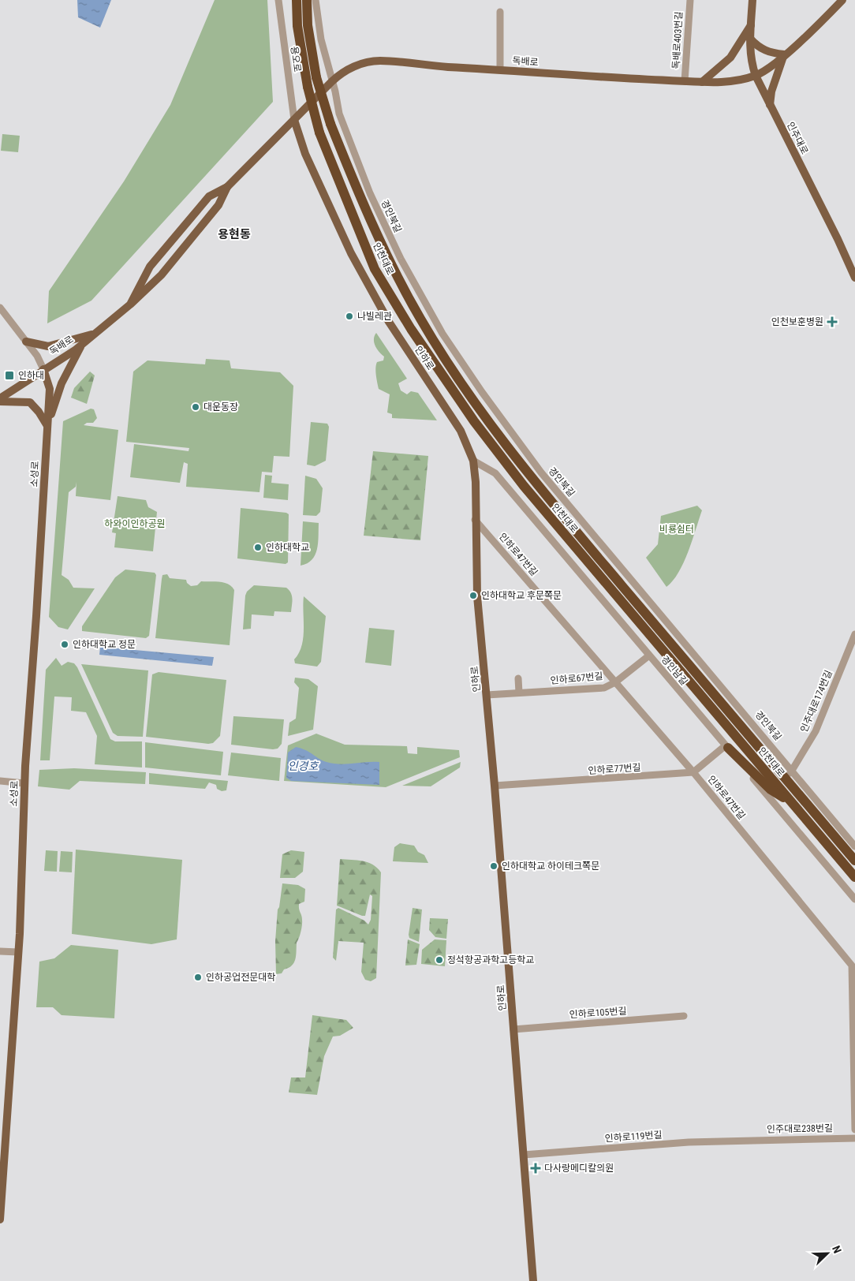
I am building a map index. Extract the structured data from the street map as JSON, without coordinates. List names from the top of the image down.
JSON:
{
  "streets": {
    "highway": ["인천대로"],
    "main road": [
      "독배로",
      "인주대로",
      "인하로",
      "소성로"
    ],
    "street": [
      "독배로403번길",
      "용오로",
      "경인북길",
      "인하로47번길",
      "경인남길",
      "인하로67번길",
      "인주대로174번길",
      "인하로77번길",
      "인하로105번길",
      "인주대로238번길",
      "인하로119번길"
    ]
  },
  "crossings": [
    ["독배로403번길", "독배로"],
    ["용오로", "독배로"],
    ["용오로", "인하로"],
    ["독배로", "인주대로"],
    ["독배로", "경인북길"],
    ["독배로", "인하로"],
    ["독배로", "소성로"],
    ["경인북길", "인주대로174번길"],
    ["인하로", "인하로47번길"],
    ["인하로", "경인남길"],
    ["인하로", "인하로67번길"],
    ["인하로", "인하로77번길"],
    ["인하로", "인하로105번길"],
    ["인하로", "인하로119번길"],
    ["인하로47번길", "인하로67번길"],
    ["인하로47번길", "인하로77번길"],
    ["경인남길", "인하로67번길"],
    ["인주대로238번길", "인하로119번길"]
  ],
  "districts": ["용현동"],
  "water": ["인경호"],
  "parks": ["하와이인하공원", "비룡쉼터"],
  "places": {
    "other": [
      "나빌레관",
      "대운동장",
      "인하대학교",
      "인하대학교 후문쪽문",
      "인하대학교 정문",
      "인하대학교 하이테크쪽문",
      "정석항공과학고등학교",
      "인하공업전문대학"
    ],
    "health": ["인천보훈병원", "다사랑메디칼의원"],
    "transit": ["인하대"]
  },
  "north": "top right"
}
